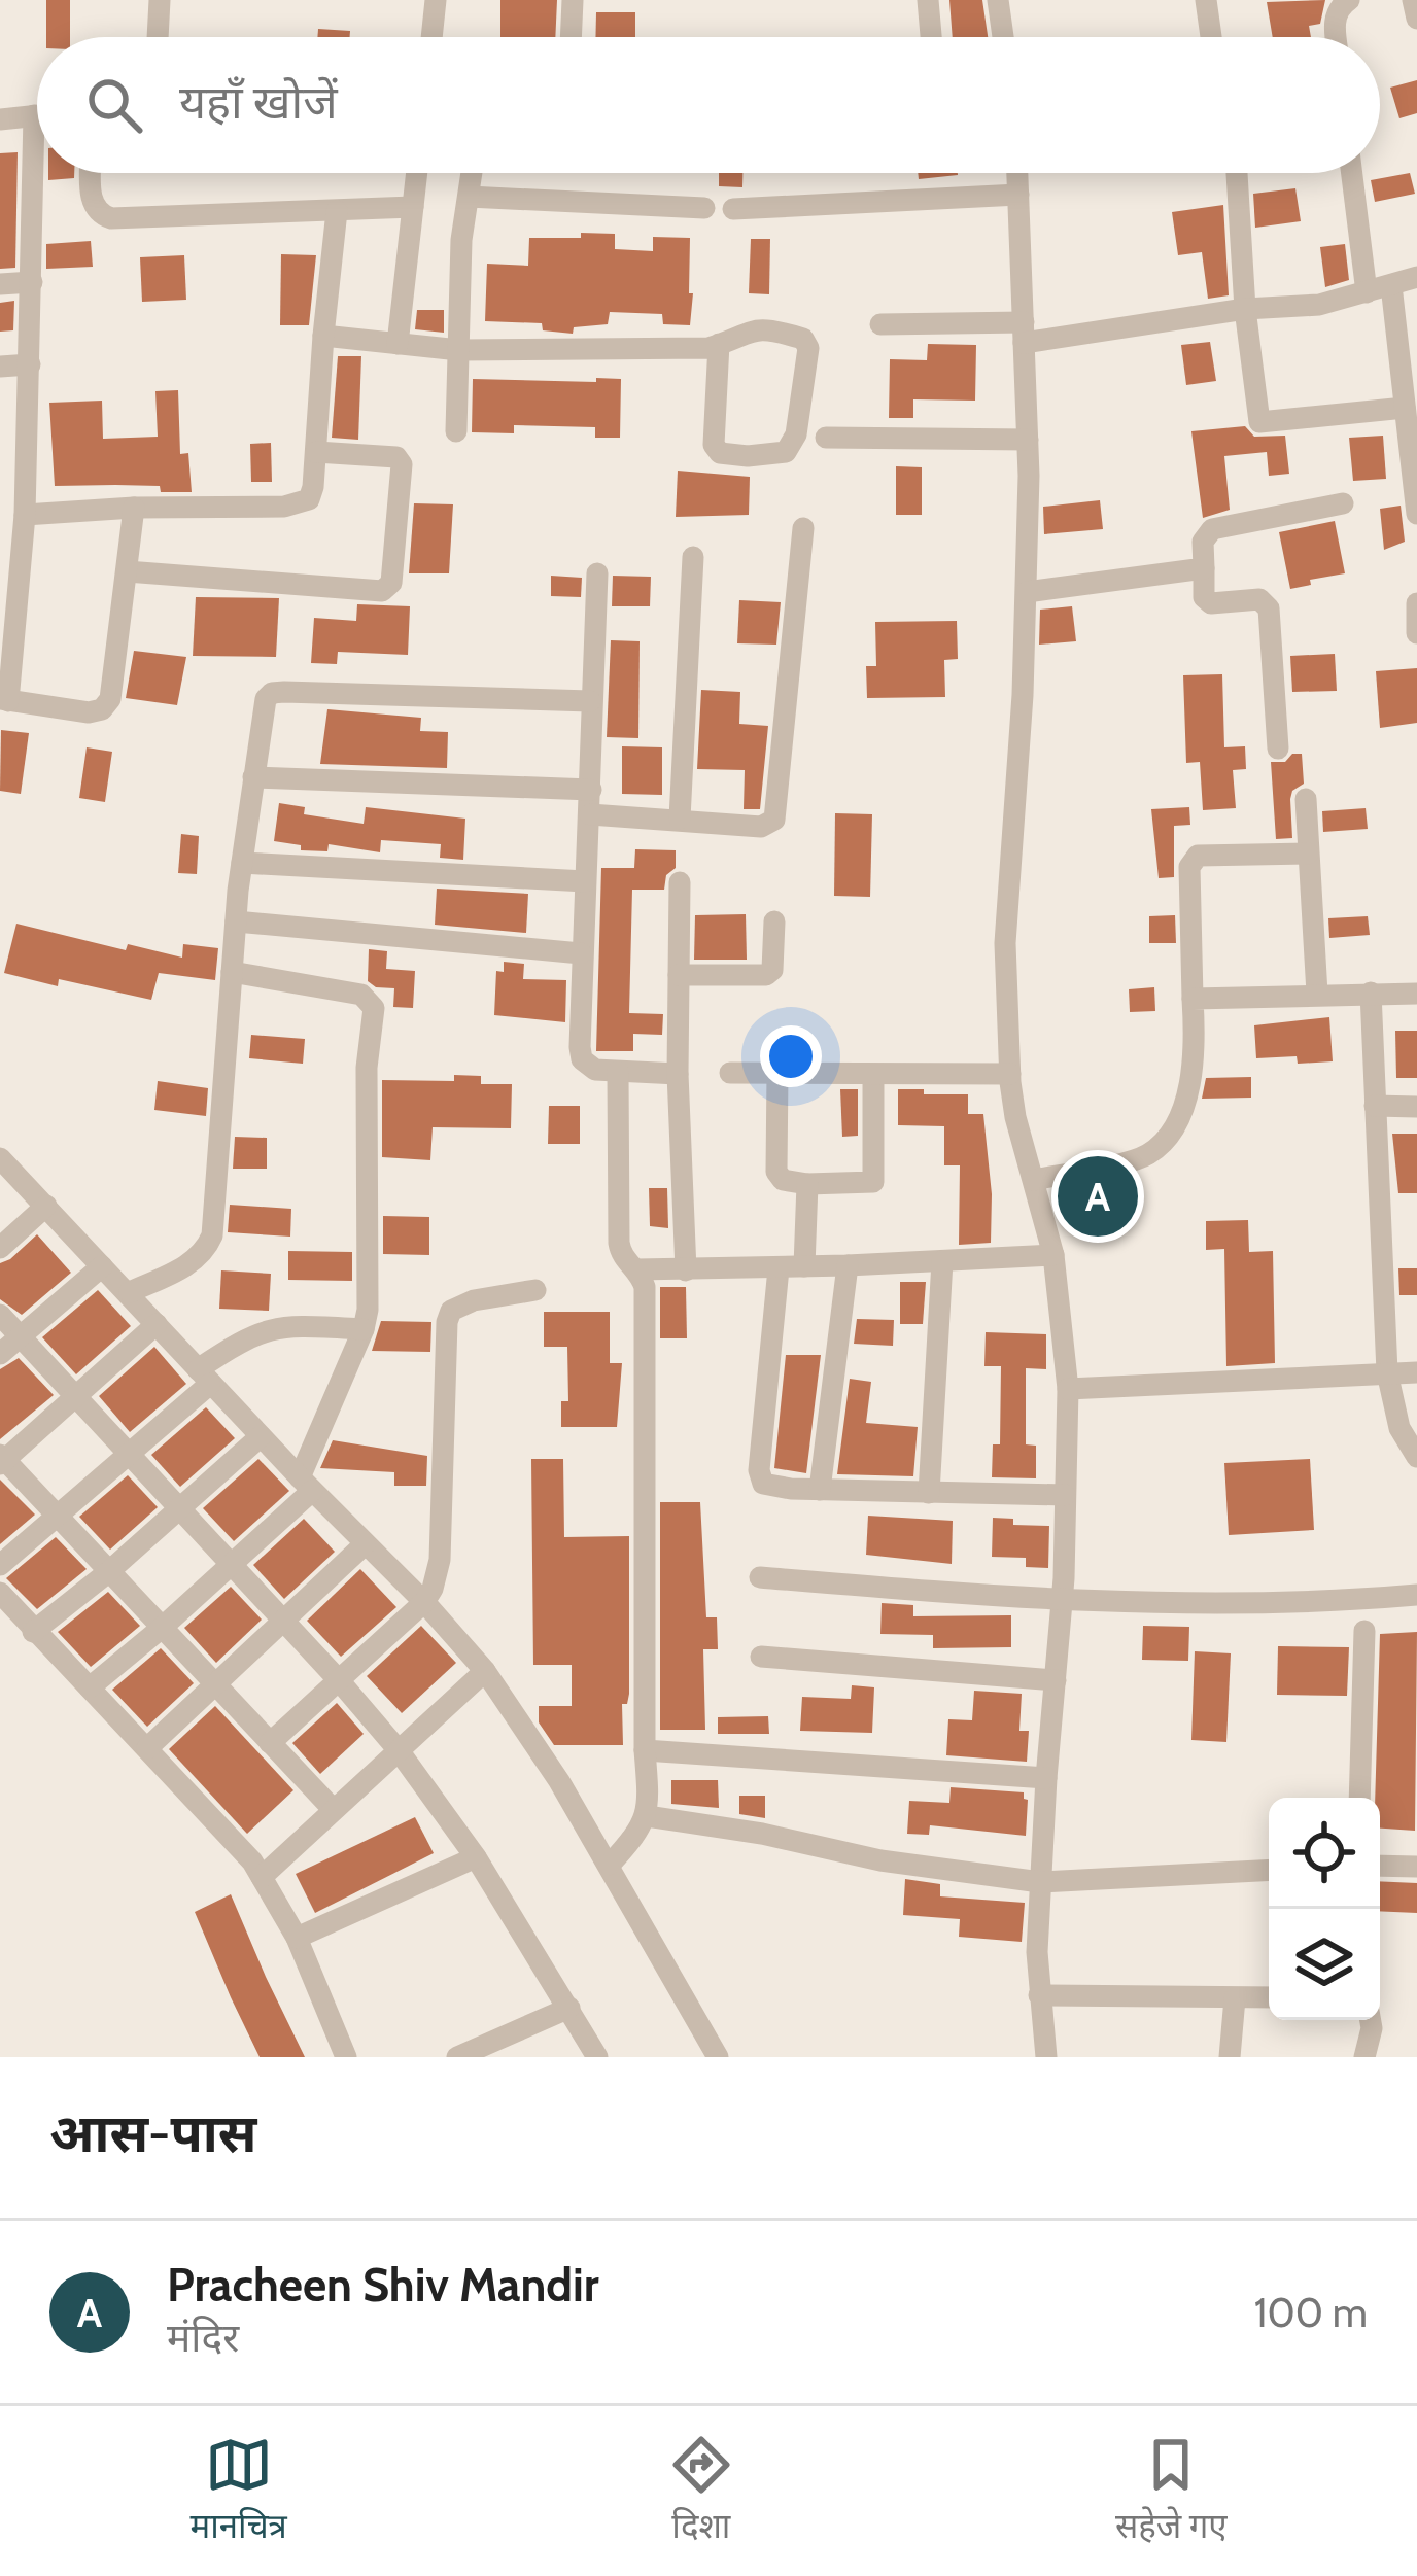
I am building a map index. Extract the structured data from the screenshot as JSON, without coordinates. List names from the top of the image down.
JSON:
{
  "page": {
    "search": "यहाँ खोजें",
    "pins": "A",
    "heading": "आस-पास",
    "list": [
      {
        "mark": "A",
        "name": "Pracheen Shiv Mandir",
        "note": "मंदिर",
        "value": "100 m"
      }
    ],
    "nav": ["मानचित्र", "दिशा", "सहेजे गए"]
  }
}
